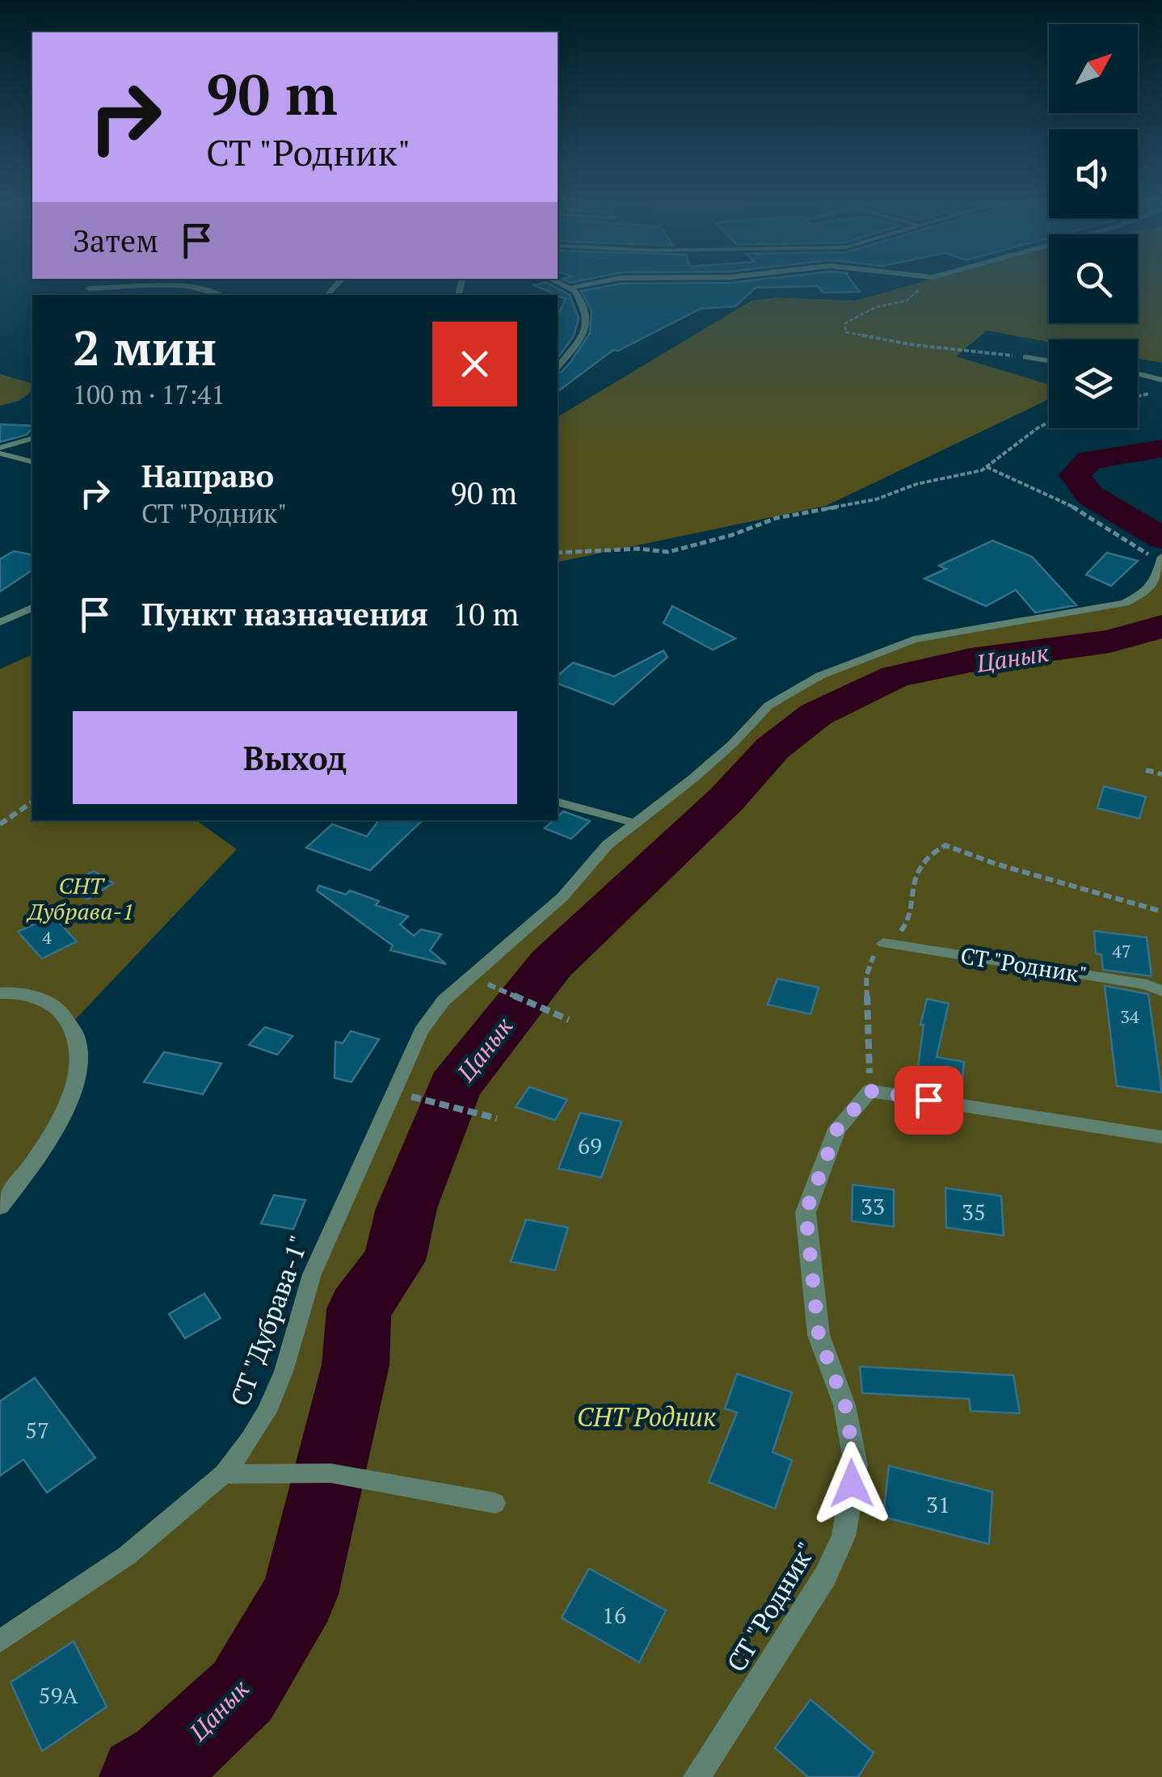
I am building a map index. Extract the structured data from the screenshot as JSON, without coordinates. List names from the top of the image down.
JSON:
{
  "streets": {
    "street": ["СТ \"Родник\""],
    "lane": ["СТ \"Дубрава-1\""]
  },
  "water": ["Цанык"],
  "parks": ["СНТ Дубрава-1", "СНТ Родник"],
  "house_numbers": [
    "4",
    "47",
    "34",
    "69",
    "33",
    "35",
    "57",
    "31",
    "16",
    "59А"
  ],
  "north": "top right",
  "page": {
    "turn": ["90 m", "СТ \"Родник\""],
    "then": "Затем",
    "heading": ["2 мин", "100 m · 17:41"],
    "list": [
      {
        "name": "Направо",
        "note": "СТ \"Родник\"",
        "value": "90 m"
      },
      {
        "name": "Пункт назначения",
        "value": "10 m"
      }
    ],
    "buttons": "Выход"
  }
}
